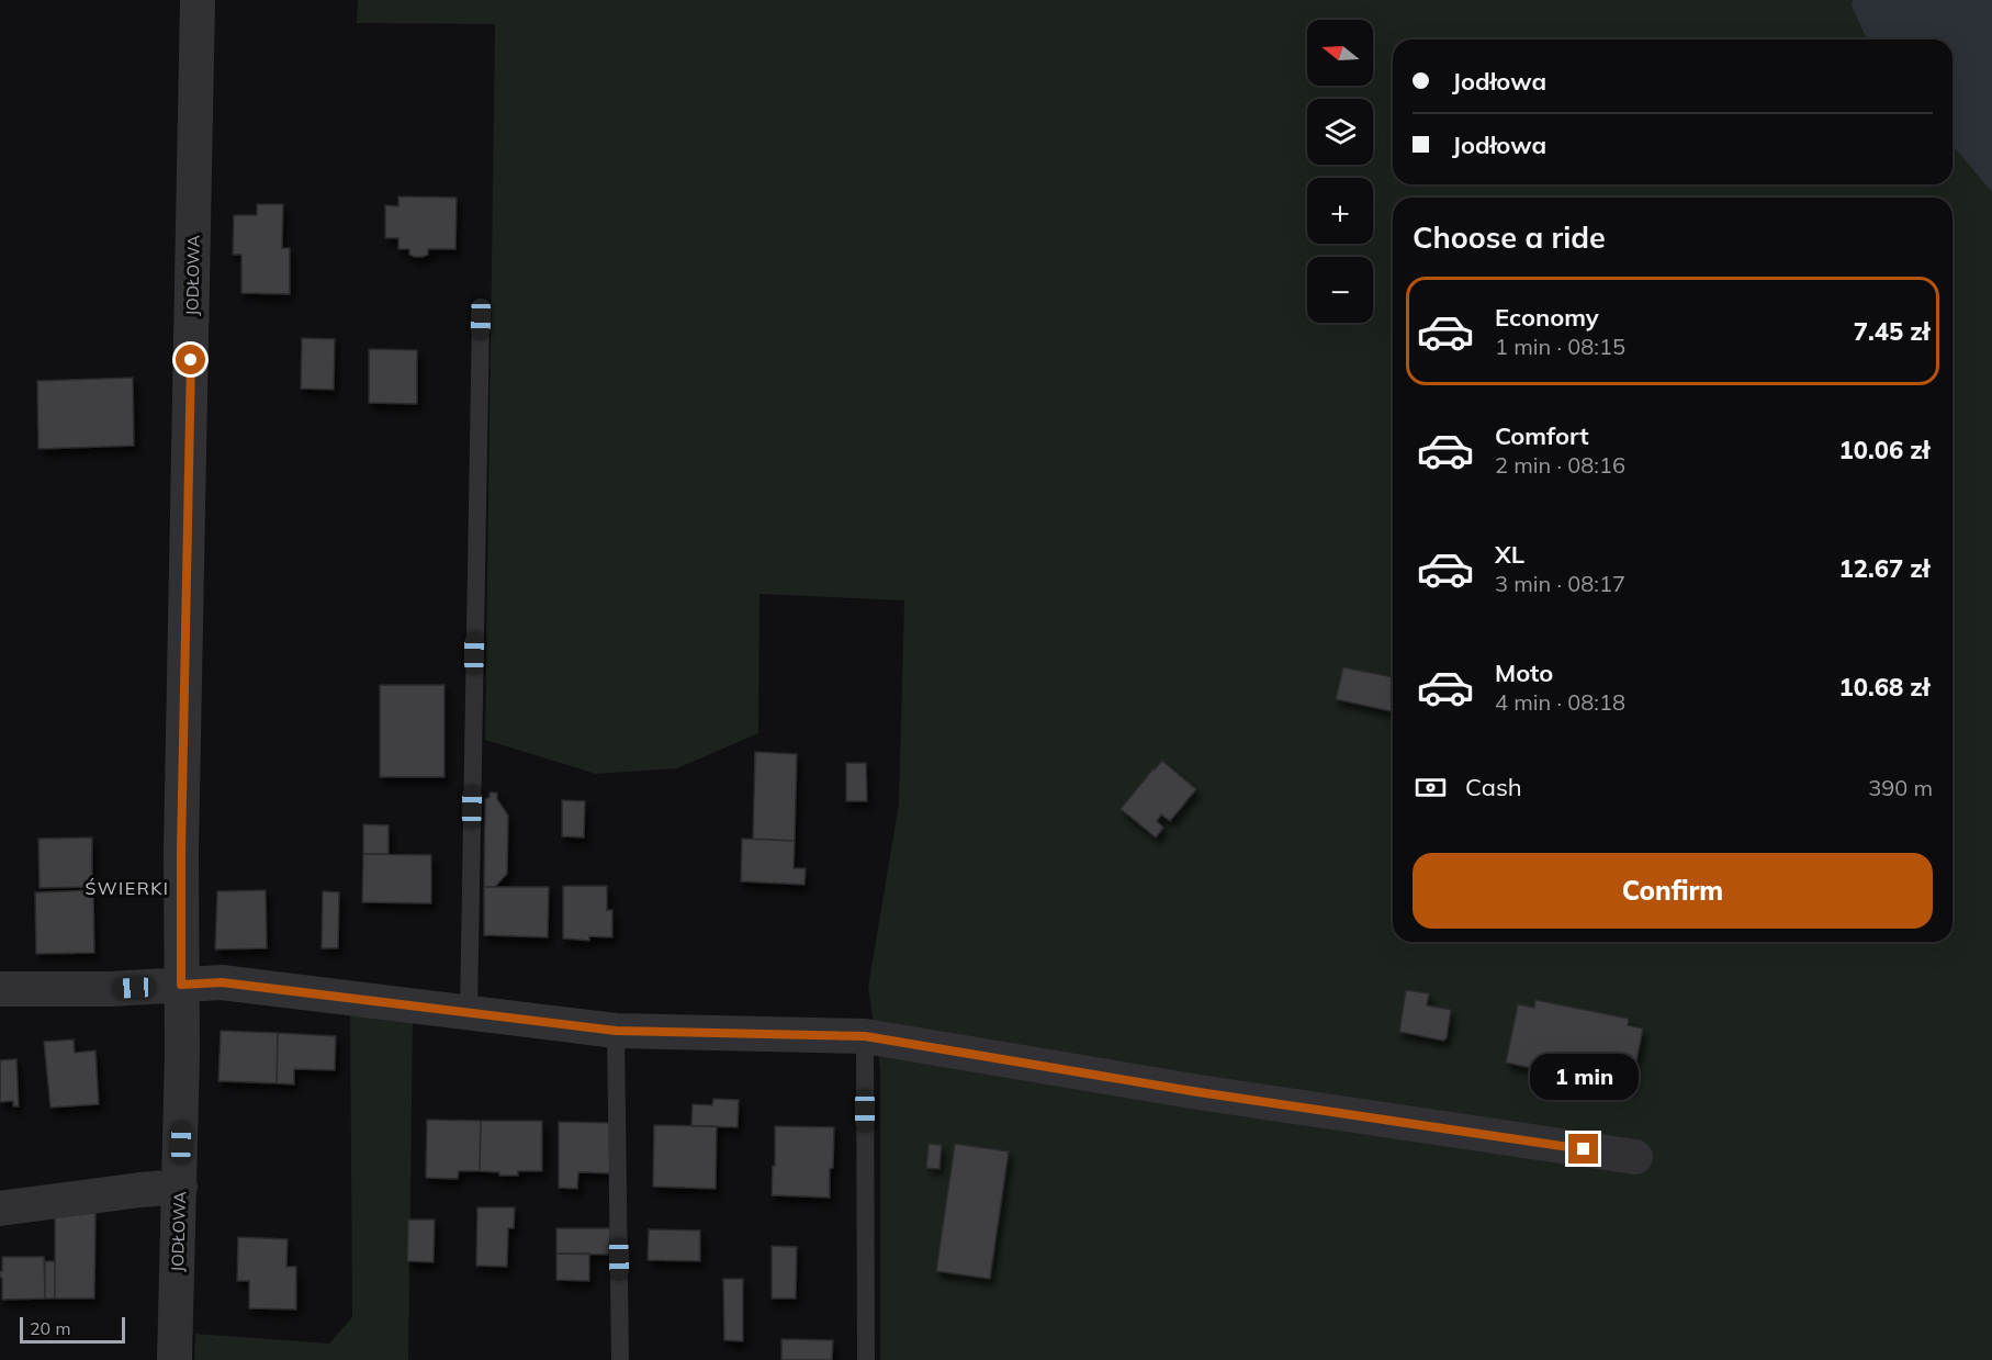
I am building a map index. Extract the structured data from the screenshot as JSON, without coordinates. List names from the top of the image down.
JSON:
{
  "streets": {
    "street": ["JODŁOWA"]
  },
  "districts": ["ŚWIERKI"],
  "scale_bar": "20 m",
  "north": "left",
  "page": {
    "map_buttons": ["+", "−"],
    "banner": ["Jodłowa", "Jodłowa"],
    "heading": "Choose a ride",
    "list": [
      {
        "name": "Economy",
        "note": "1 min · 08:15",
        "value": "7.45 zł"
      },
      {
        "name": "Comfort",
        "note": "2 min · 08:16",
        "value": "10.06 zł"
      },
      {
        "name": "XL",
        "note": "3 min · 08:17",
        "value": "12.67 zł"
      },
      {
        "name": "Moto",
        "note": "4 min · 08:18",
        "value": "10.68 zł"
      }
    ],
    "pay": ["Cash", "390 m"],
    "buttons": "Confirm",
    "bubble": "1 min",
    "scale": "20 m"
  }
}
